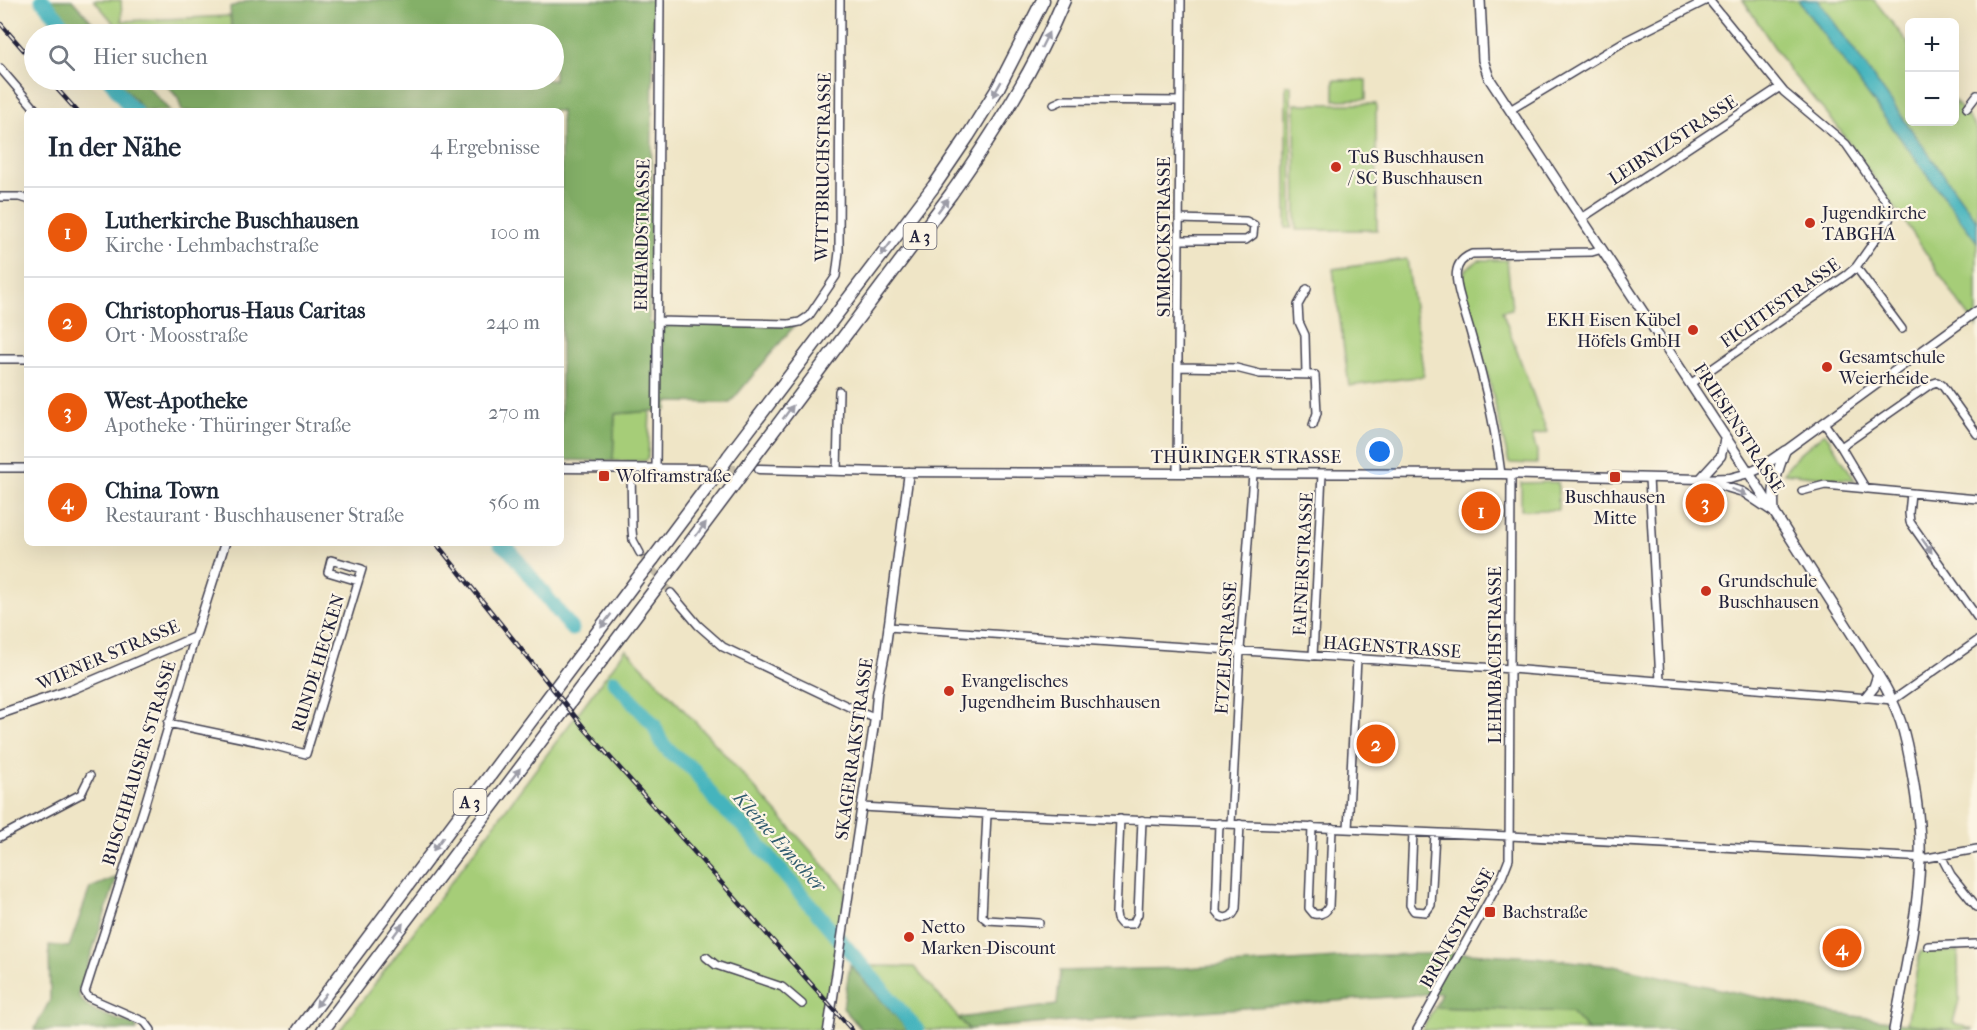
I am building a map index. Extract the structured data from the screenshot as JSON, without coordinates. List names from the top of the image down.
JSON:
{
  "streets": {
    "highway": ["A 3"],
    "main road": ["FRIESENSTRASSE"],
    "street": [
      "LEIBNIZSTRASSE",
      "WITTBRUCHSTRASSE",
      "ERHARDSTRASSE",
      "SIMROCKSTRASSE",
      "FICHTESTRASSE",
      "THÜRINGER STRASSE",
      "FAFNERSTRASSE",
      "HAGENSTRASSE",
      "ETZELSTRASSE",
      "WIENER STRASSE",
      "LEHMBACHSTRASSE",
      "RUNDE HECKEN",
      "SKAGERRAKSTRASSE",
      "BUSCHHAUSER STRASSE",
      "BRINKSTRASSE"
    ]
  },
  "crossings": [
    ["LEIBNIZSTRASSE", "FICHTESTRASSE"],
    ["LEIBNIZSTRASSE", "FRIESENSTRASSE"],
    ["WITTBRUCHSTRASSE", "ERHARDSTRASSE"],
    ["A 3", "THÜRINGER STRASSE"],
    ["SIMROCKSTRASSE", "THÜRINGER STRASSE"],
    ["FICHTESTRASSE", "FRIESENSTRASSE"],
    ["FRIESENSTRASSE", "THÜRINGER STRASSE"],
    ["FRIESENSTRASSE", "HAGENSTRASSE"],
    ["THÜRINGER STRASSE", "FAFNERSTRASSE"],
    ["THÜRINGER STRASSE", "ETZELSTRASSE"],
    ["THÜRINGER STRASSE", "LEHMBACHSTRASSE"],
    ["THÜRINGER STRASSE", "SKAGERRAKSTRASSE"],
    ["FAFNERSTRASSE", "HAGENSTRASSE"],
    ["HAGENSTRASSE", "ETZELSTRASSE"],
    ["HAGENSTRASSE", "LEHMBACHSTRASSE"],
    ["HAGENSTRASSE", "SKAGERRAKSTRASSE"],
    ["WIENER STRASSE", "BUSCHHAUSER STRASSE"],
    ["LEHMBACHSTRASSE", "BRINKSTRASSE"],
    ["RUNDE HECKEN", "BUSCHHAUSER STRASSE"]
  ],
  "water": ["Kleine Emscher"],
  "places": {
    "other": [
      "TuS Buschhausen / SC Buschhausen",
      "Jugendkirche TABGHA",
      "EKH Eisen Kübel Höfels GmbH",
      "Gesamtschule Weierheide",
      "Grundschule Buschhausen",
      "Evangelisches Jugendheim Buschhausen",
      "Netto Marken-Discount"
    ],
    "transit": ["Wolframstraße", "Buschhausen Mitte", "Bachstraße"]
  },
  "page": {
    "map_buttons": ["+", "−"],
    "search": "Hier suchen",
    "heading": ["In der Nähe", "4 Ergebnisse"],
    "list": [
      {
        "mark": "1",
        "name": "Lutherkirche Buschhausen",
        "note": "Kirche · Lehmbachstraße",
        "value": "100 m"
      },
      {
        "mark": "2",
        "name": "Christophorus-Haus Caritas",
        "note": "Ort · Moosstraße",
        "value": "240 m"
      },
      {
        "mark": "3",
        "name": "West-Apotheke",
        "note": "Apotheke · Thüringer Straße",
        "value": "270 m"
      },
      {
        "mark": "4",
        "name": "China Town",
        "note": "Restaurant · Buschhausener Straße",
        "value": "560 m"
      }
    ],
    "pins": [
      "3",
      "1",
      "2",
      "4"
    ]
  }
}
